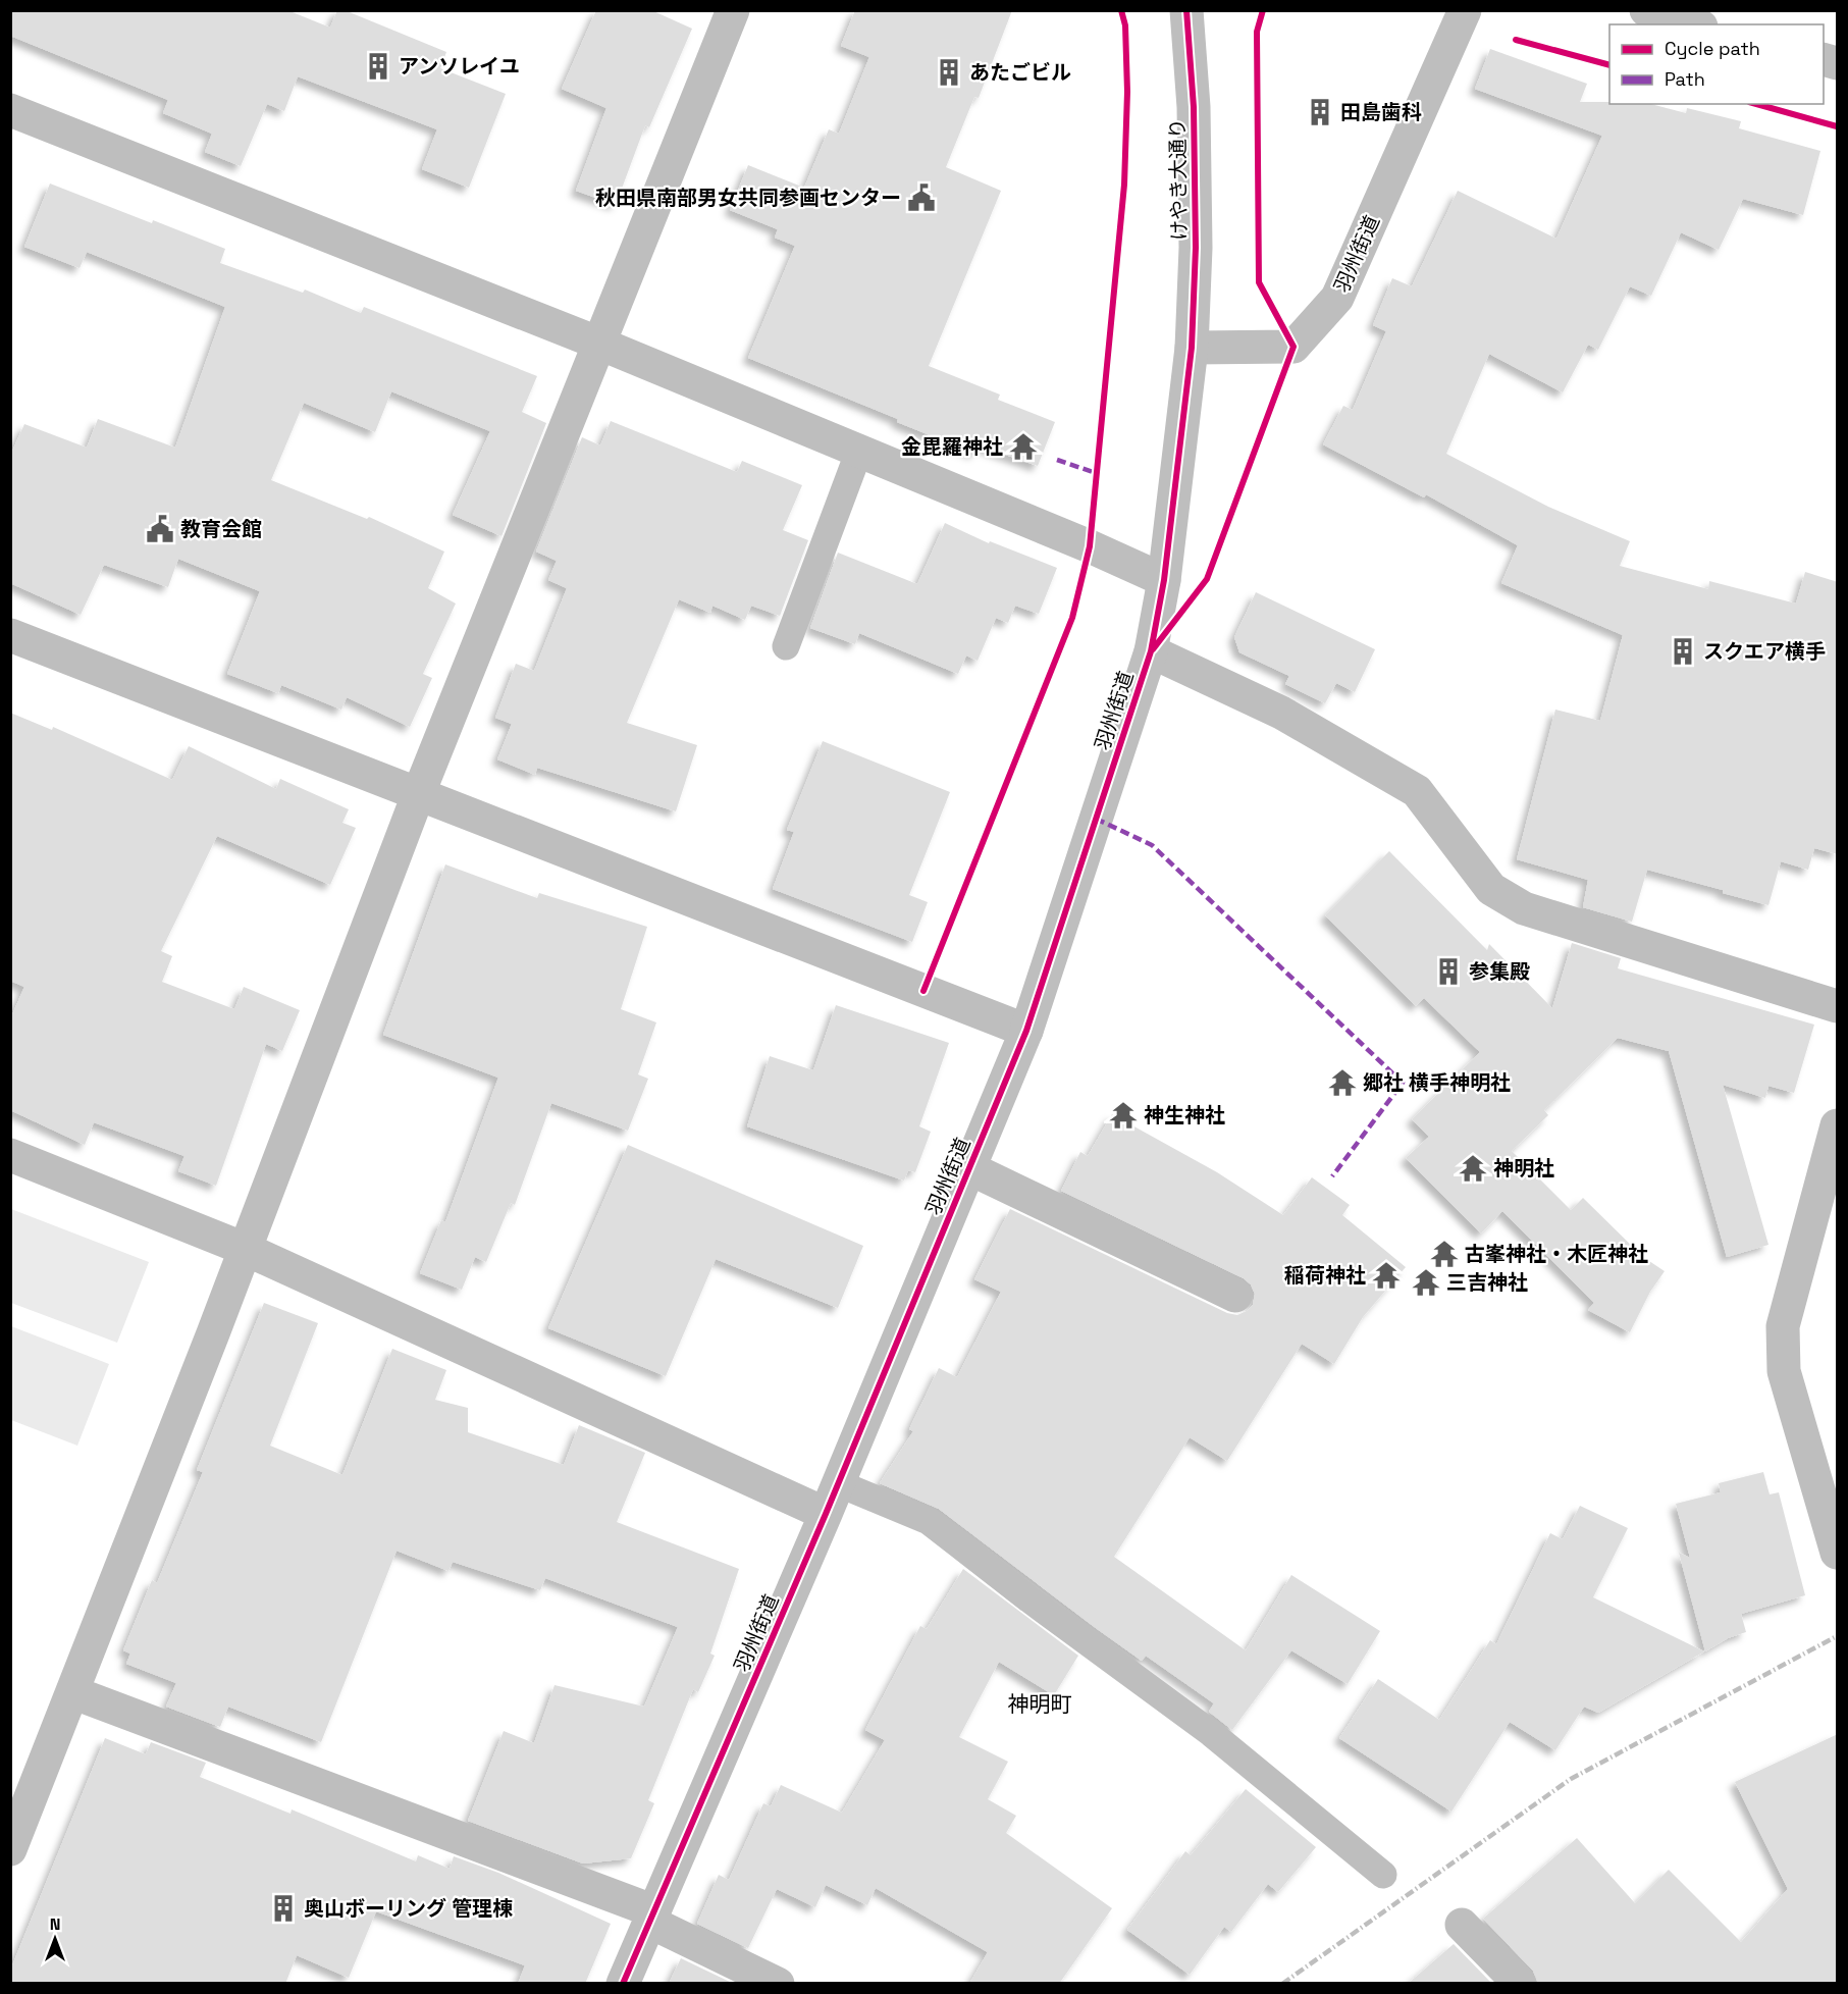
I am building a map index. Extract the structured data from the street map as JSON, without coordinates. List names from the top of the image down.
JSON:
{
  "streets": {
    "street": ["けやき大通り", "羽州街道"]
  },
  "crossings": [
    ["けやき大通り", "羽州街道"]
  ],
  "districts": ["神明町"],
  "places": {
    "building": [
      "アンソレイユ",
      "あたごビル",
      "田島歯科",
      "スクエア横手",
      "参集殿",
      "奥山ボーリング 管理棟"
    ],
    "public building": ["秋田県南部男女共同参画センター", "教育会館"],
    "temple": [
      "金毘羅神社",
      "郷社 横手神明社",
      "神生神社",
      "神明社",
      "古峯神社・木匠神社",
      "稲荷神社",
      "三吉神社"
    ]
  },
  "legend": ["Cycle path", "Path"],
  "north": "top"
}
